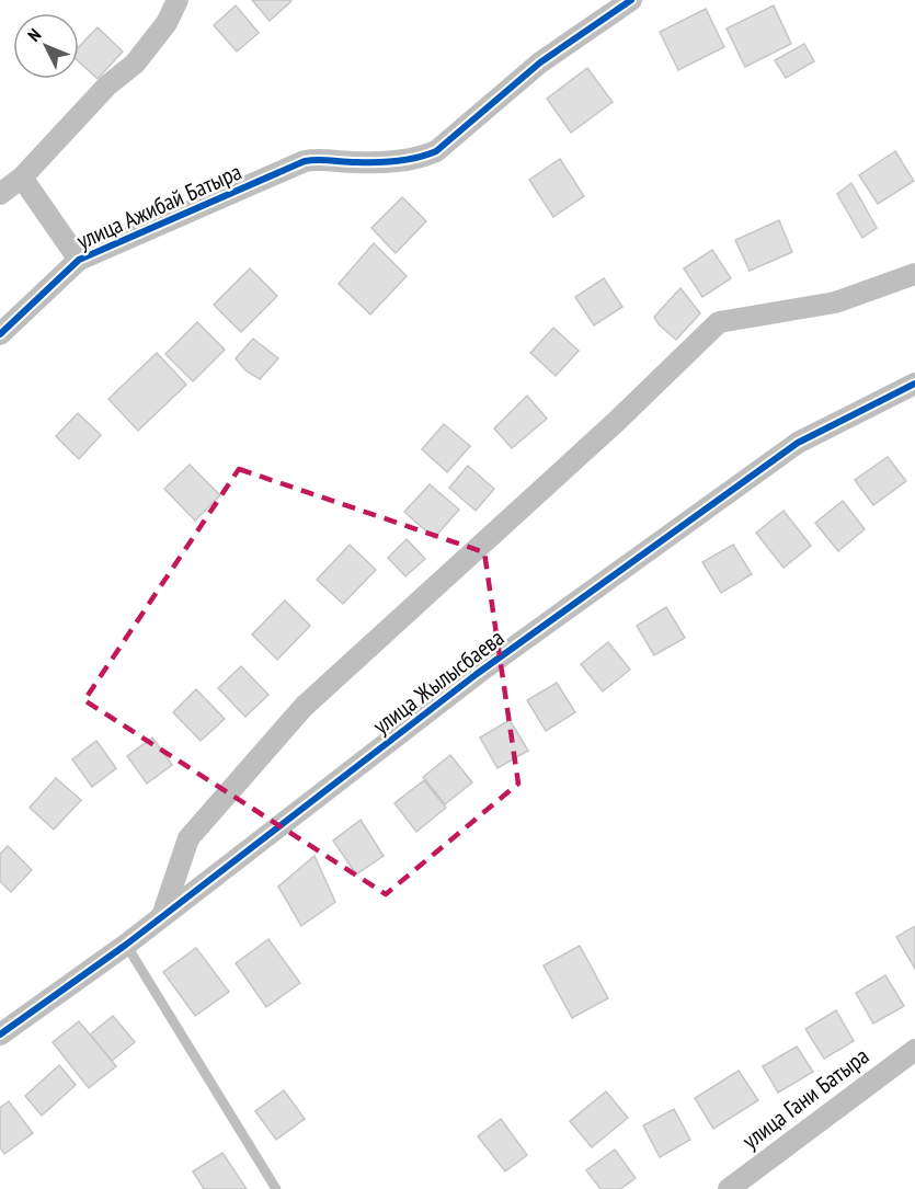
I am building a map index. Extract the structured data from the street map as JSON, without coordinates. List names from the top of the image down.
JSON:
{
  "streets": {
    "street": ["улица Ажибай Батыра", "улица Жылысбаева", "улица Гани Батыра"]
  },
  "north": "top left"
}
